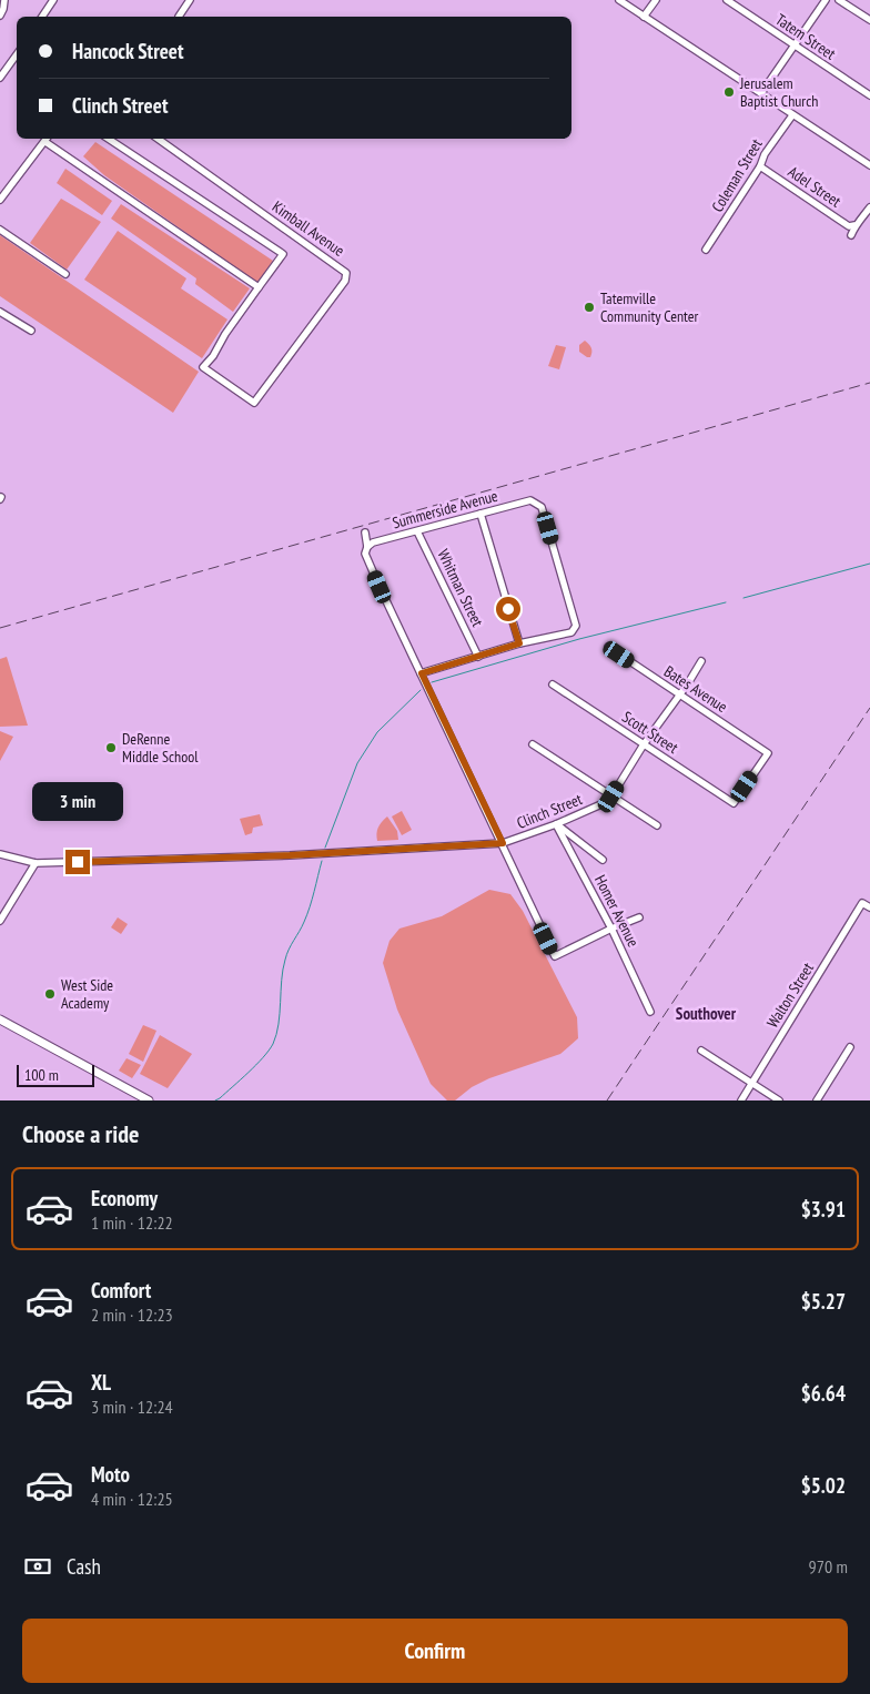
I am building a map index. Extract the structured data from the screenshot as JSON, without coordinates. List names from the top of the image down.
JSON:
{
  "streets": {
    "street": [
      "Tatem Street",
      "Coleman Street",
      "Adel Street",
      "Kimball Avenue",
      "Summerside Avenue",
      "Whitman Street",
      "Bates Avenue",
      "Scott Street",
      "Clinch Street",
      "Homer Avenue",
      "Walton Street"
    ]
  },
  "crossings": [
    ["Coleman Street", "Adel Street"],
    ["Summerside Avenue", "Whitman Street"],
    ["Bates Avenue", "Scott Street"],
    ["Bates Avenue", "Clinch Street"],
    ["Scott Street", "Clinch Street"],
    ["Clinch Street", "Homer Avenue"]
  ],
  "districts": ["Southover"],
  "places": [
    "Jerusalem Baptist Church",
    "Tatemville Community Center",
    "DeRenne Middle School",
    "West Side Academy"
  ],
  "scale_bar": "100 m",
  "page": {
    "banner": ["Hancock Street", "Clinch Street"],
    "bubble": "3 min",
    "scale": "100 m",
    "heading": "Choose a ride",
    "list": [
      {
        "name": "Economy",
        "note": "1 min · 12:22",
        "value": "$3.91"
      },
      {
        "name": "Comfort",
        "note": "2 min · 12:23",
        "value": "$5.27"
      },
      {
        "name": "XL",
        "note": "3 min · 12:24",
        "value": "$6.64"
      },
      {
        "name": "Moto",
        "note": "4 min · 12:25",
        "value": "$5.02"
      }
    ],
    "pay": ["Cash", "970 m"],
    "buttons": "Confirm"
  }
}
